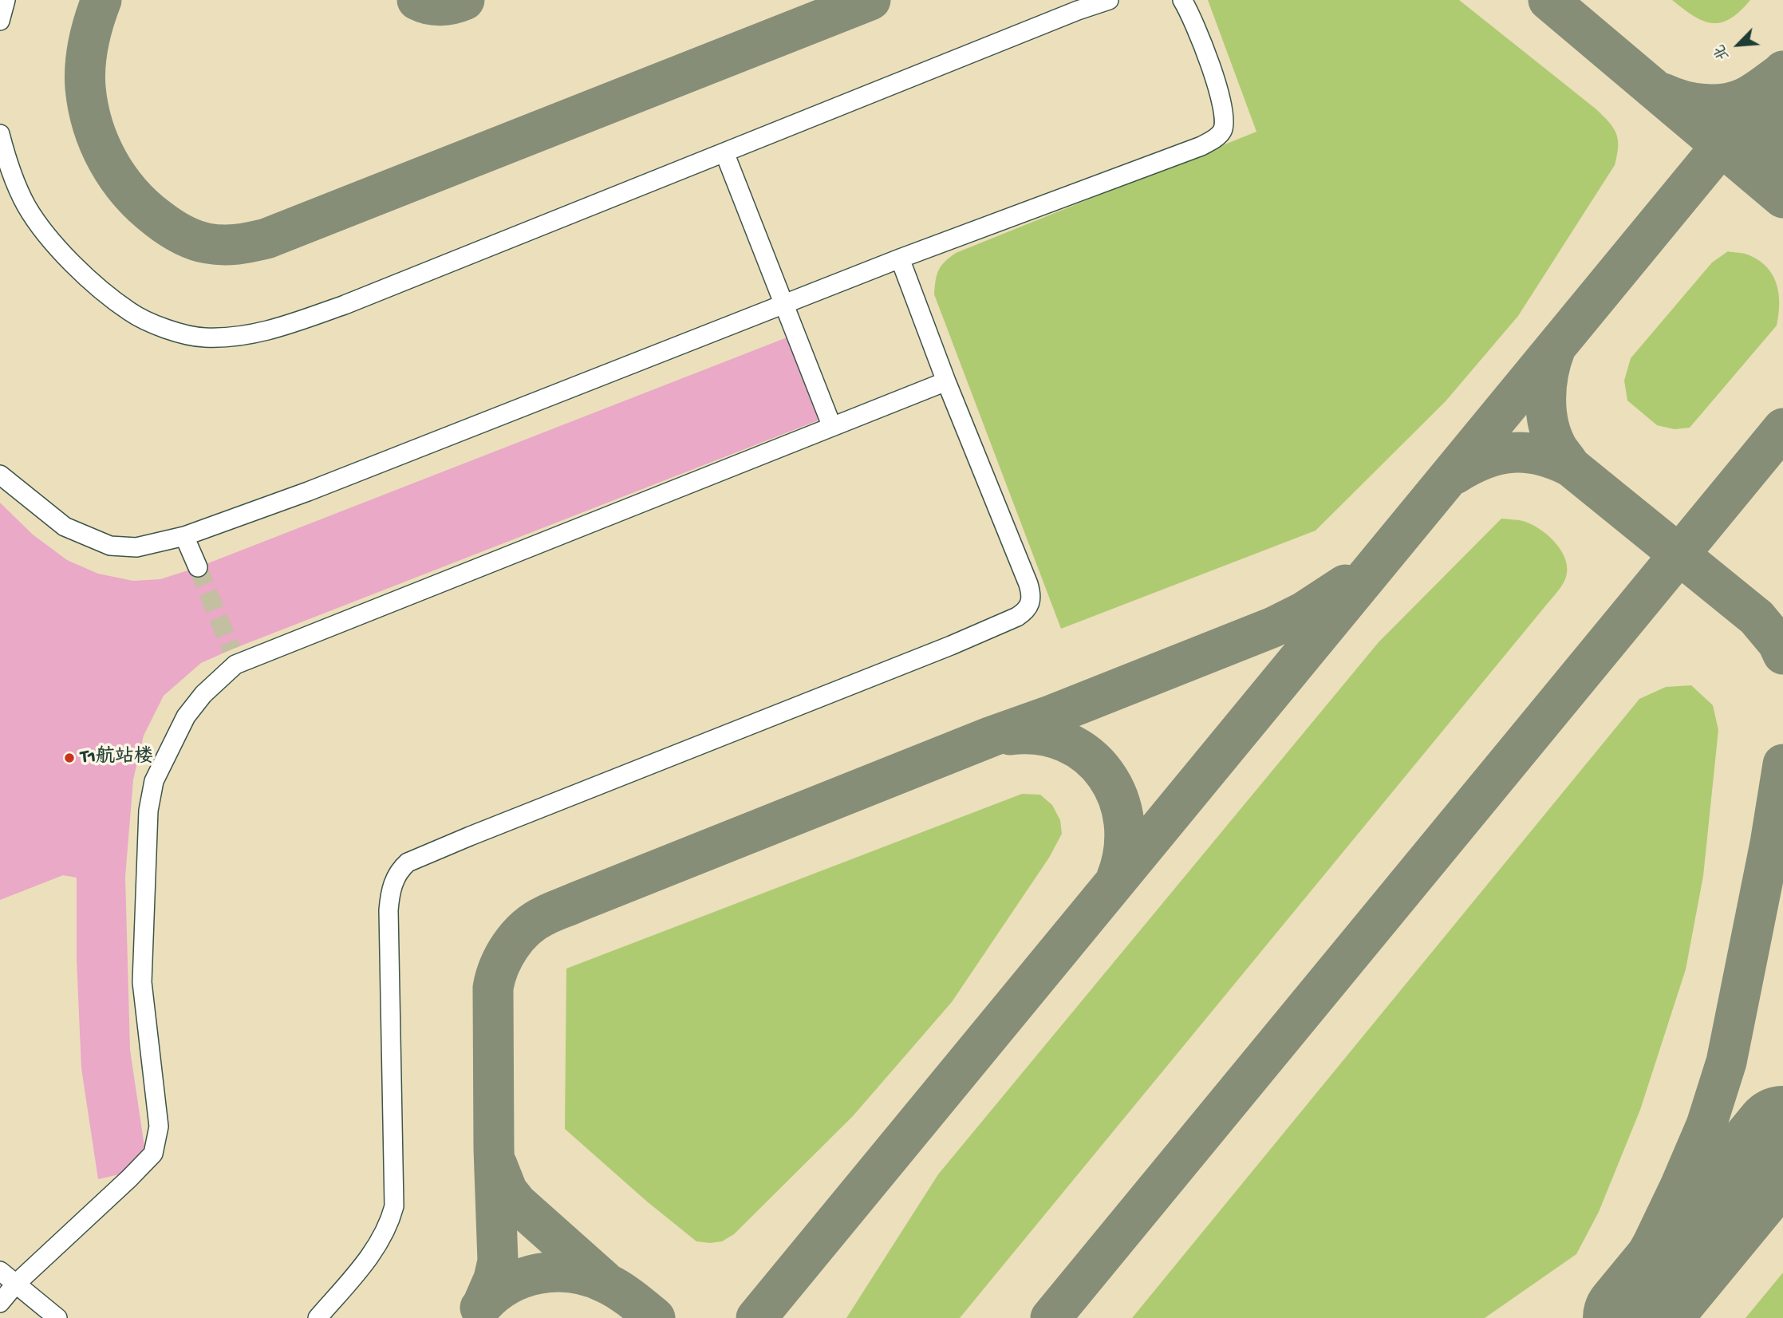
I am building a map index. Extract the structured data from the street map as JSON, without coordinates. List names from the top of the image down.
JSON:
{
  "places": ["T1航站楼"],
  "north": "bottom left"
}
